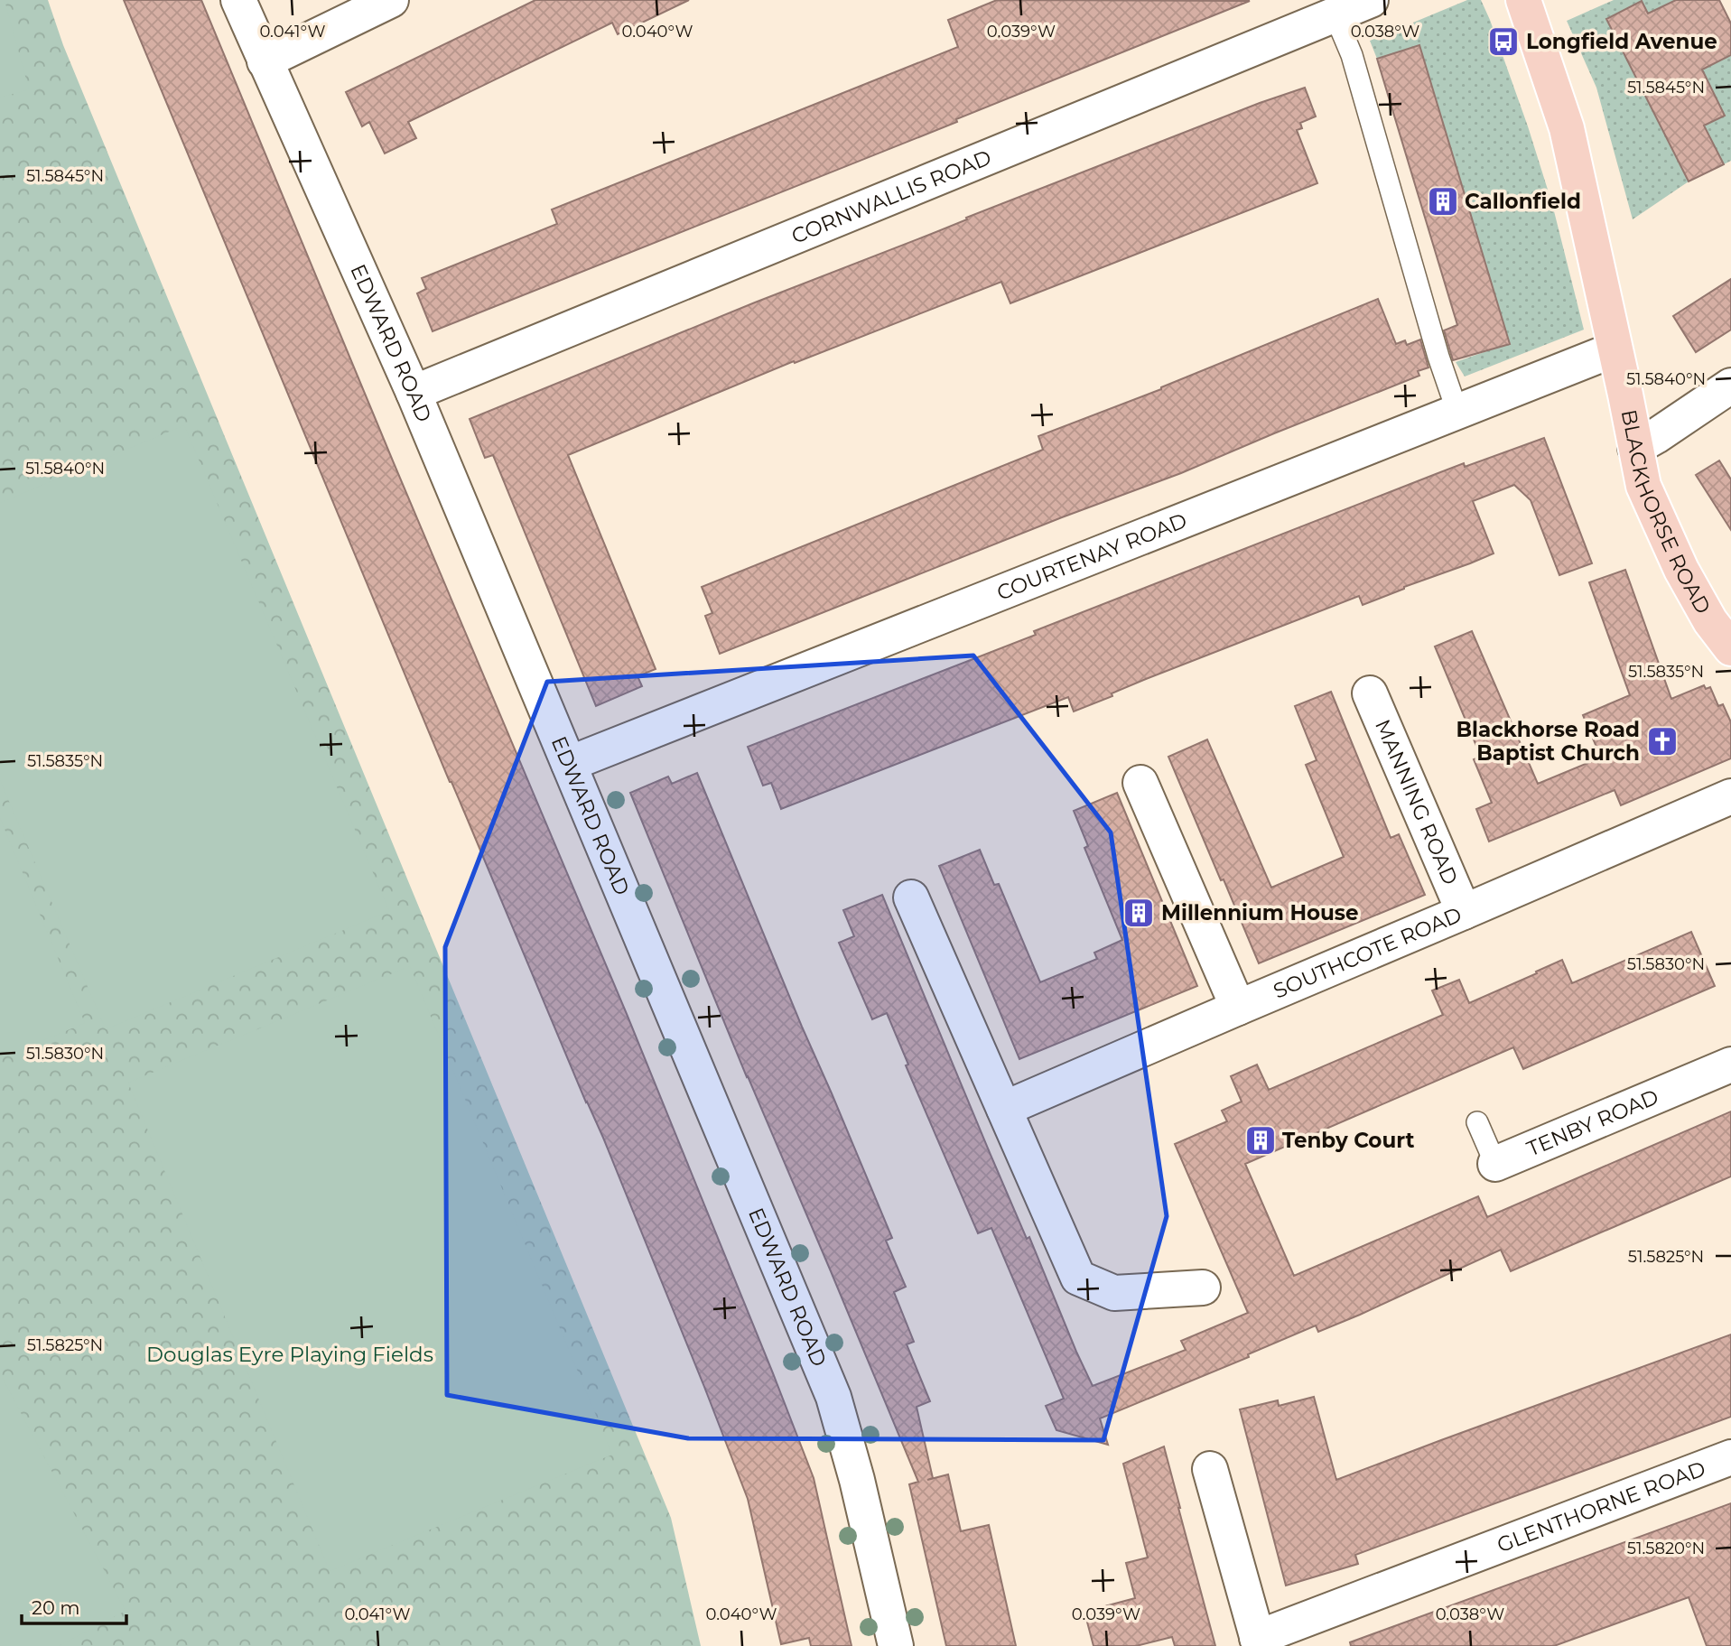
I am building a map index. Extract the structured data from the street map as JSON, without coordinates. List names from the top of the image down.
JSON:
{
  "streets": {
    "main road": ["BLACKHORSE ROAD"],
    "street": [
      "CORNWALLIS ROAD",
      "EDWARD ROAD",
      "COURTENAY ROAD",
      "MANNING ROAD",
      "SOUTHCOTE ROAD",
      "TENBY ROAD",
      "GLENTHORNE ROAD"
    ]
  },
  "crossings": [
    ["CORNWALLIS ROAD", "EDWARD ROAD"],
    ["EDWARD ROAD", "COURTENAY ROAD"],
    ["BLACKHORSE ROAD", "COURTENAY ROAD"],
    ["MANNING ROAD", "SOUTHCOTE ROAD"]
  ],
  "parks": ["Douglas Eyre Playing Fields"],
  "places": {
    "bus stop": ["Longfield Avenue"],
    "building": ["Callonfield", "Millennium House", "Tenby Court"],
    "church": ["Blackhorse Road Baptist Church"]
  },
  "scale_bar": "20 m",
  "coordinates": [
    "0.041°W",
    "0.040°W",
    "0.039°W",
    "0.038°W",
    "51.5845°N",
    "51.5840°N",
    "51.5835°N",
    "51.5830°N",
    "51.5825°N",
    "51.5820°N"
  ]
}
